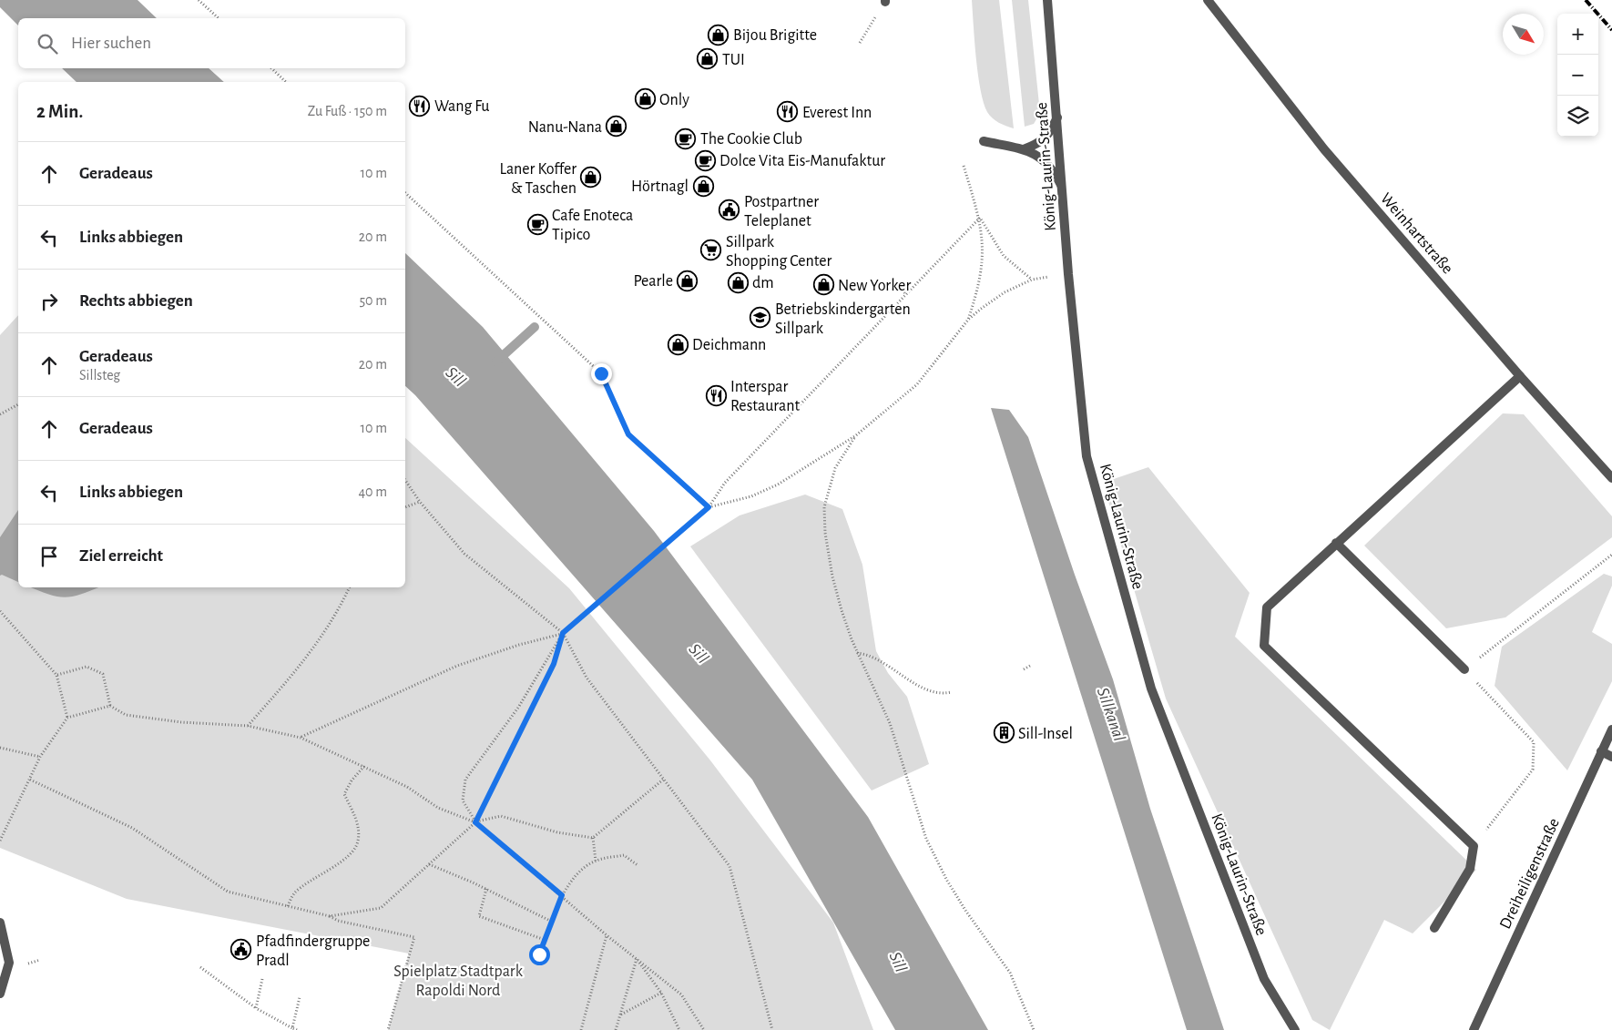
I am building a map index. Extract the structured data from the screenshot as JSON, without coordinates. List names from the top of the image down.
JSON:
{
  "streets": {
    "street": ["König-Laurin-Straße", "Weinhartstraße", "Dreiheiligenstraße"]
  },
  "water": ["Sill", "Sillkanal"],
  "parks": ["Spielplatz Stadtpark Rapoldi Nord"],
  "places": {
    "shop": [
      "Bijou Brigitte",
      "TUI",
      "Only",
      "Nanu-Nana",
      "Laner Koffer & Taschen",
      "Hörtnagl",
      "Pearle",
      "dm",
      "New Yorker",
      "Deichmann"
    ],
    "restaurant": ["Wang Fu", "Everest Inn", "Interspar Restaurant"],
    "cafe": ["The Cookie Club", "Dolce Vita Eis-Manufaktur", "Cafe Enoteca Tipico"],
    "public building": ["Postpartner Teleplanet", "Pfadfindergruppe Pradl"],
    "supermarket": ["Sillpark Shopping Center"],
    "school or university": ["Betriebskindergarten Sillpark"],
    "building": ["Sill-Insel"]
  },
  "north": "bottom right",
  "page": {
    "map_buttons": ["+", "−"],
    "search": "Hier suchen",
    "heading": ["2 Min.", "Zu Fuß · 150 m"],
    "list": [
      ["Geradeaus", "10 m"],
      ["Links abbiegen", "20 m"],
      ["Rechts abbiegen", "50 m"],
      ["Geradeaus", "Sillsteg", "20 m"],
      ["Geradeaus", "10 m"],
      ["Links abbiegen", "40 m"],
      "Ziel erreicht"
    ]
  }
}
